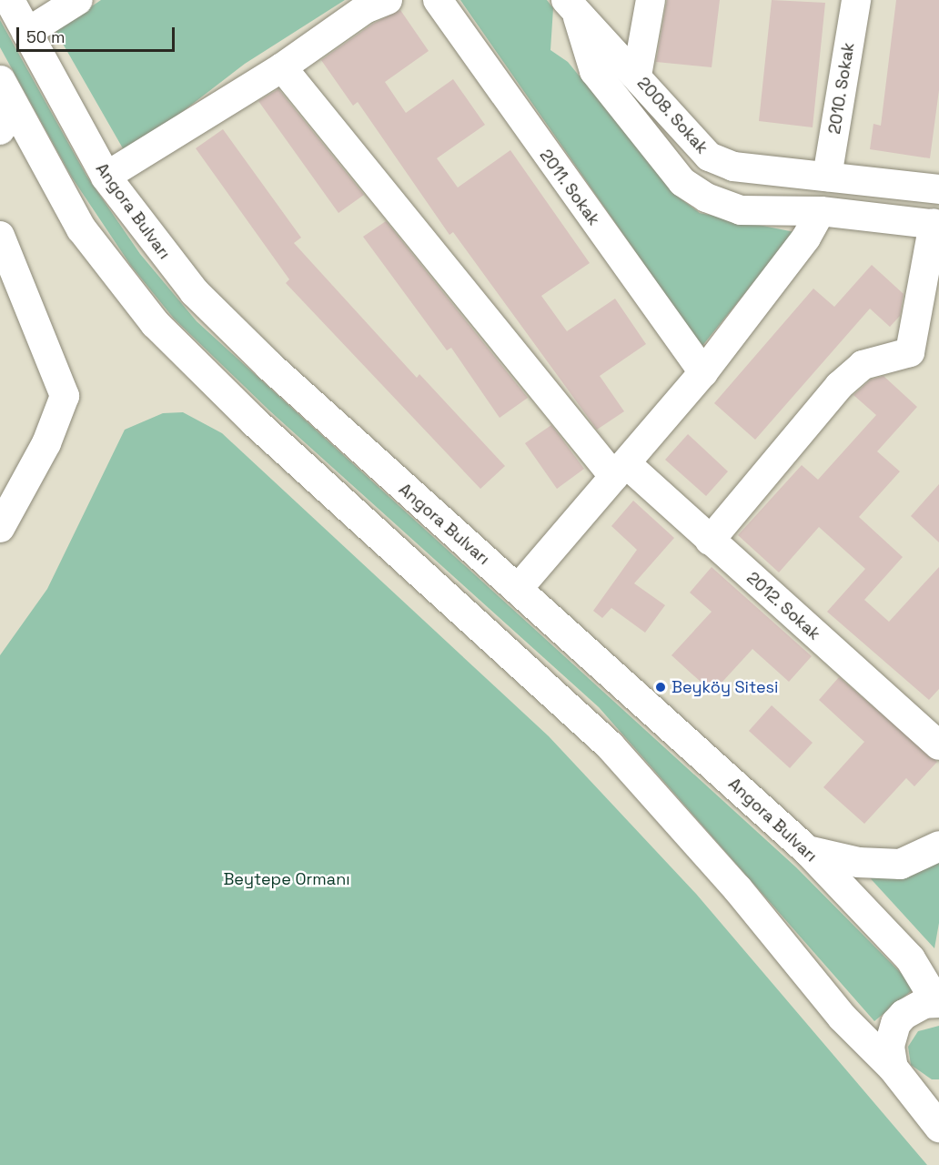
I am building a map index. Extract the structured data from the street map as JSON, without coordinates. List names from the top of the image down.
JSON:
{
  "streets": {
    "main road": ["Angora Bulvarı"],
    "street": [
      "2010. Sokak",
      "2008. Sokak",
      "2011. Sokak",
      "2012. Sokak"
    ]
  },
  "crossings": [
    ["2010. Sokak", "2008. Sokak"]
  ],
  "parks": ["Beytepe Ormanı"],
  "places": ["Beyköy Sitesi"],
  "scale_bar": "50 m"
}
